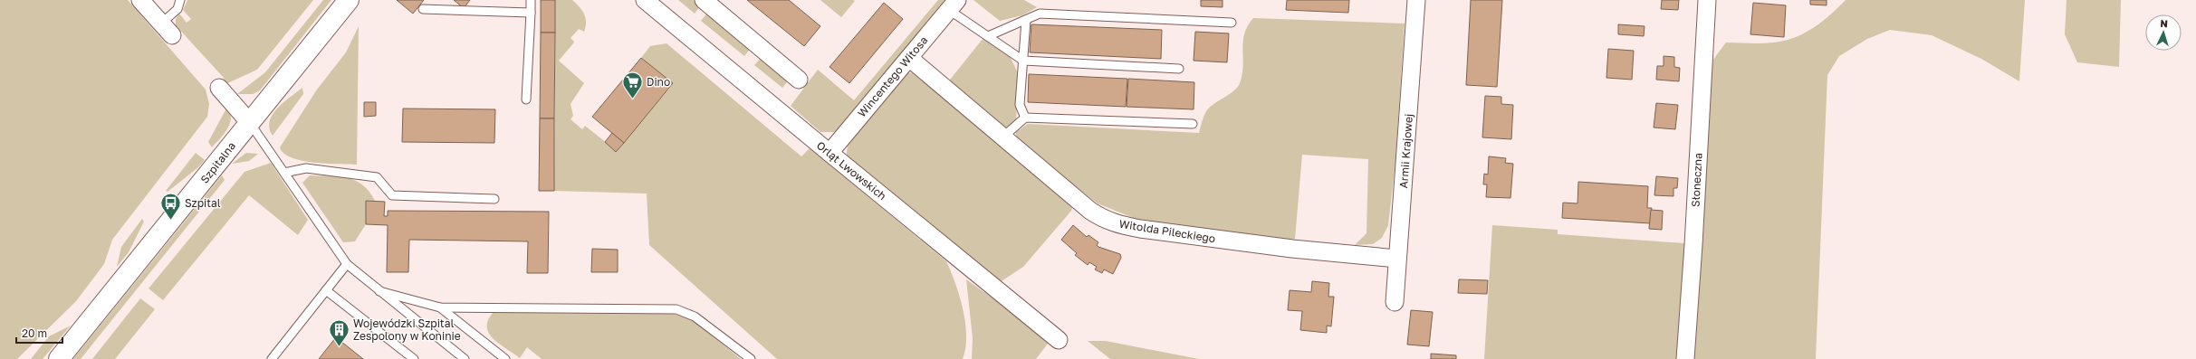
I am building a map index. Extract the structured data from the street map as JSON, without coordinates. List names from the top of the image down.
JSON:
{
  "streets": {
    "street": [
      "Wincentego Witosa",
      "Armii Krajowej",
      "Szpitalna",
      "Orląt Lwowskich",
      "Słoneczna",
      "Witolda Pileckiego"
    ]
  },
  "crossings": [
    ["Wincentego Witosa", "Orląt Lwowskich"],
    ["Wincentego Witosa", "Witolda Pileckiego"],
    ["Armii Krajowej", "Witolda Pileckiego"]
  ],
  "places": {
    "supermarket": ["Dino"],
    "bus stop": ["Szpital"],
    "building": ["Wojewódzki Szpital Zespolony w Koninie"]
  },
  "scale_bar": "20 m",
  "north": "top"
}
